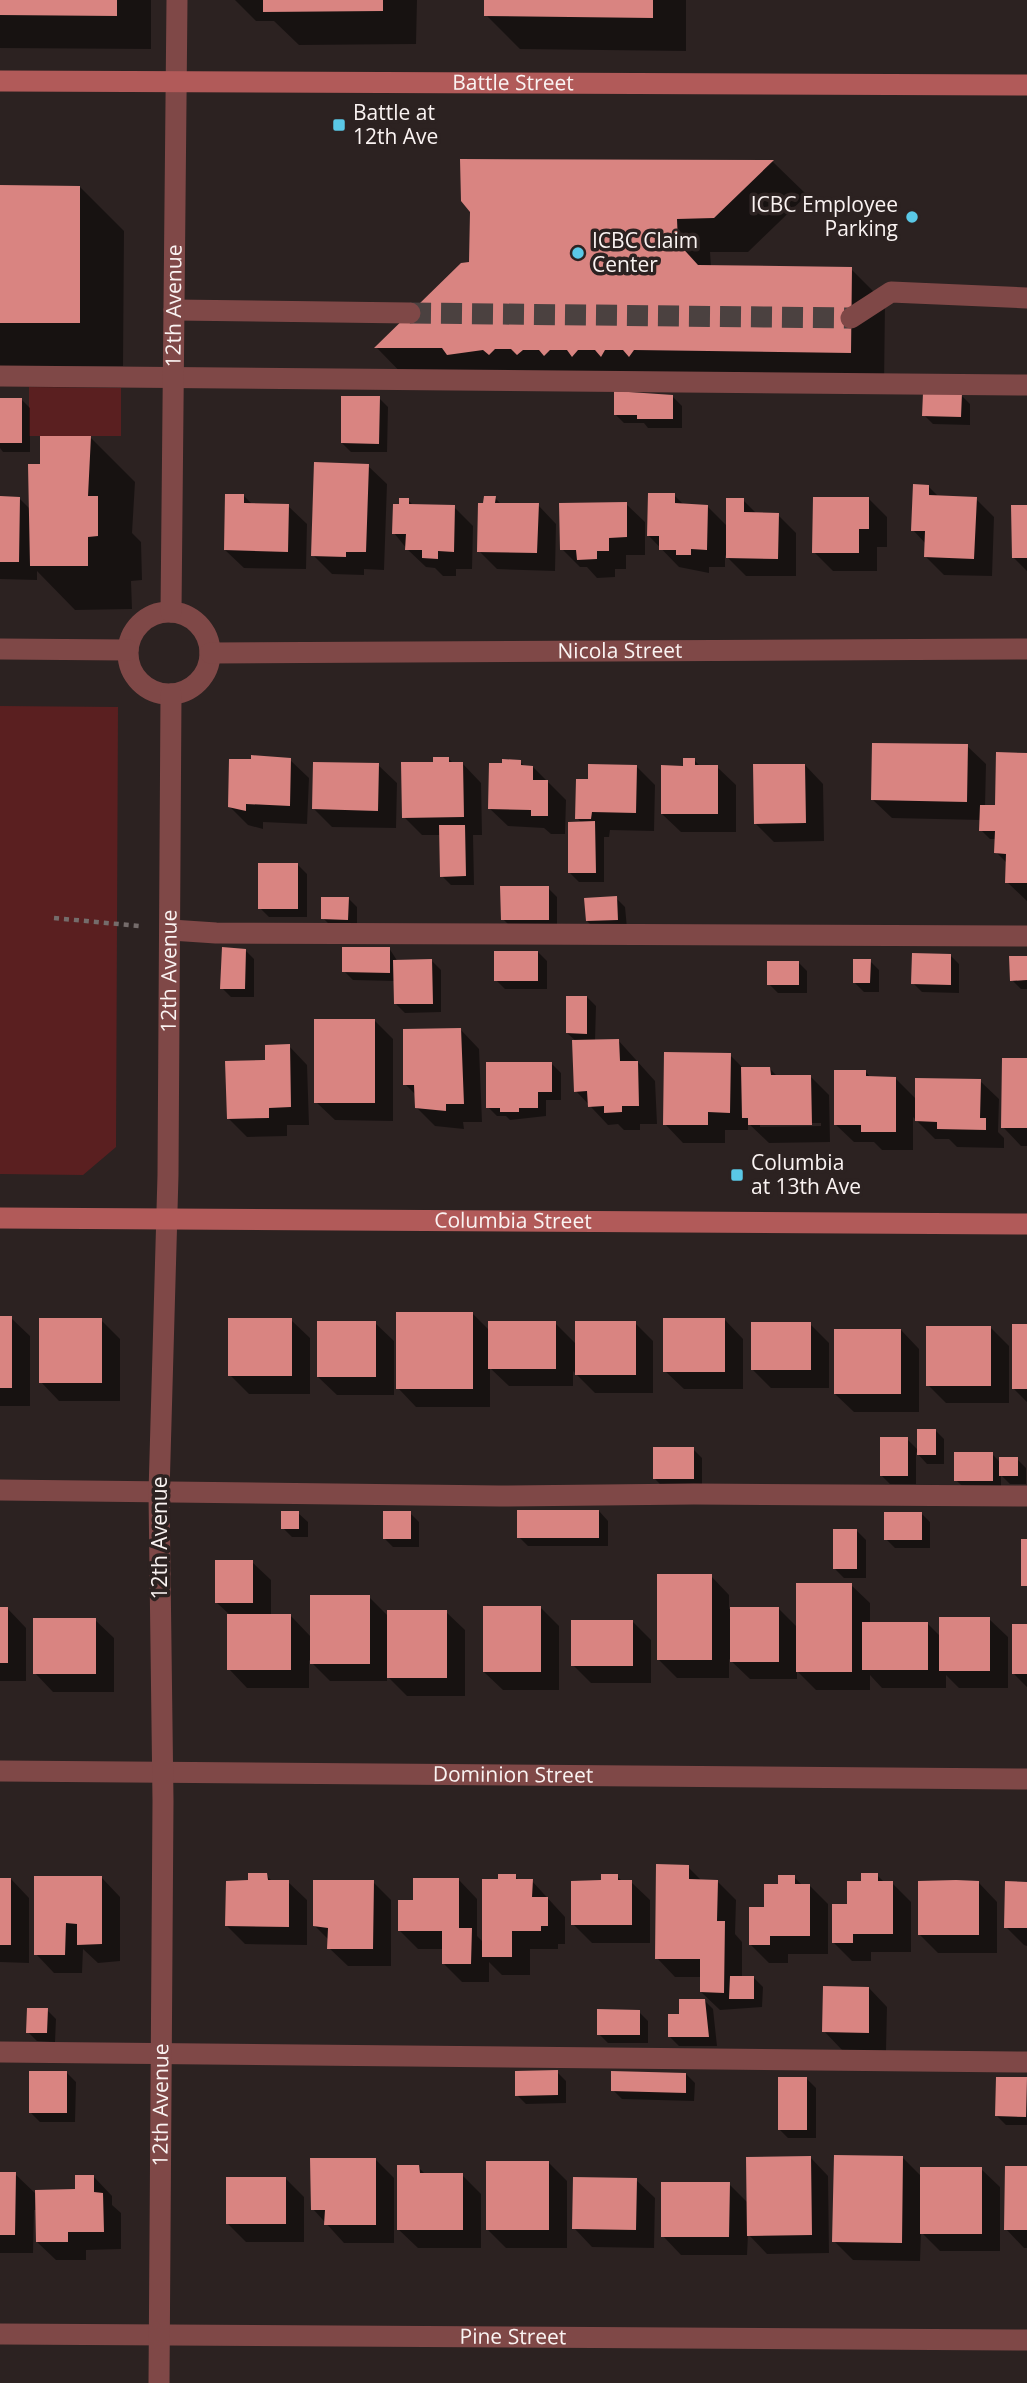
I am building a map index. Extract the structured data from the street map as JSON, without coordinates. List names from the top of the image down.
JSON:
{
  "streets": {
    "main road": ["Battle Street", "Columbia Street"],
    "street": [
      "12th Avenue",
      "Nicola Street",
      "Dominion Street",
      "Pine Street"
    ]
  },
  "crossings": [
    ["Battle Street", "12th Avenue"],
    ["12th Avenue", "Nicola Street"],
    ["12th Avenue", "Columbia Street"],
    ["12th Avenue", "Dominion Street"],
    ["12th Avenue", "Pine Street"]
  ],
  "places": {
    "transit": ["Battle at 12th Ave", "Columbia at 13th Ave"],
    "other": ["ICBC Employee Parking", "ICBC Claim Center"]
  }
}
